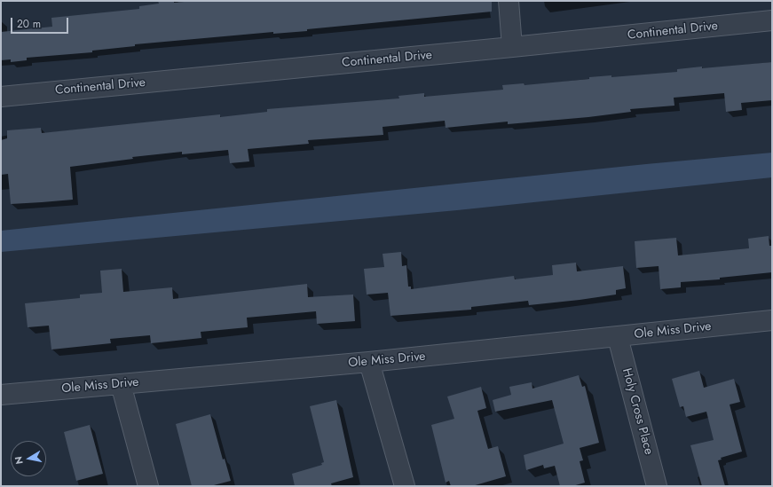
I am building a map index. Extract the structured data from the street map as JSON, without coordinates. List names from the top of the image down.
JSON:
{
  "streets": {
    "street": ["Continental Drive", "Ole Miss Drive", "Holy Cross Place"]
  },
  "crossings": [
    ["Ole Miss Drive", "Holy Cross Place"]
  ],
  "scale_bar": "20 m",
  "north": "left"
}
